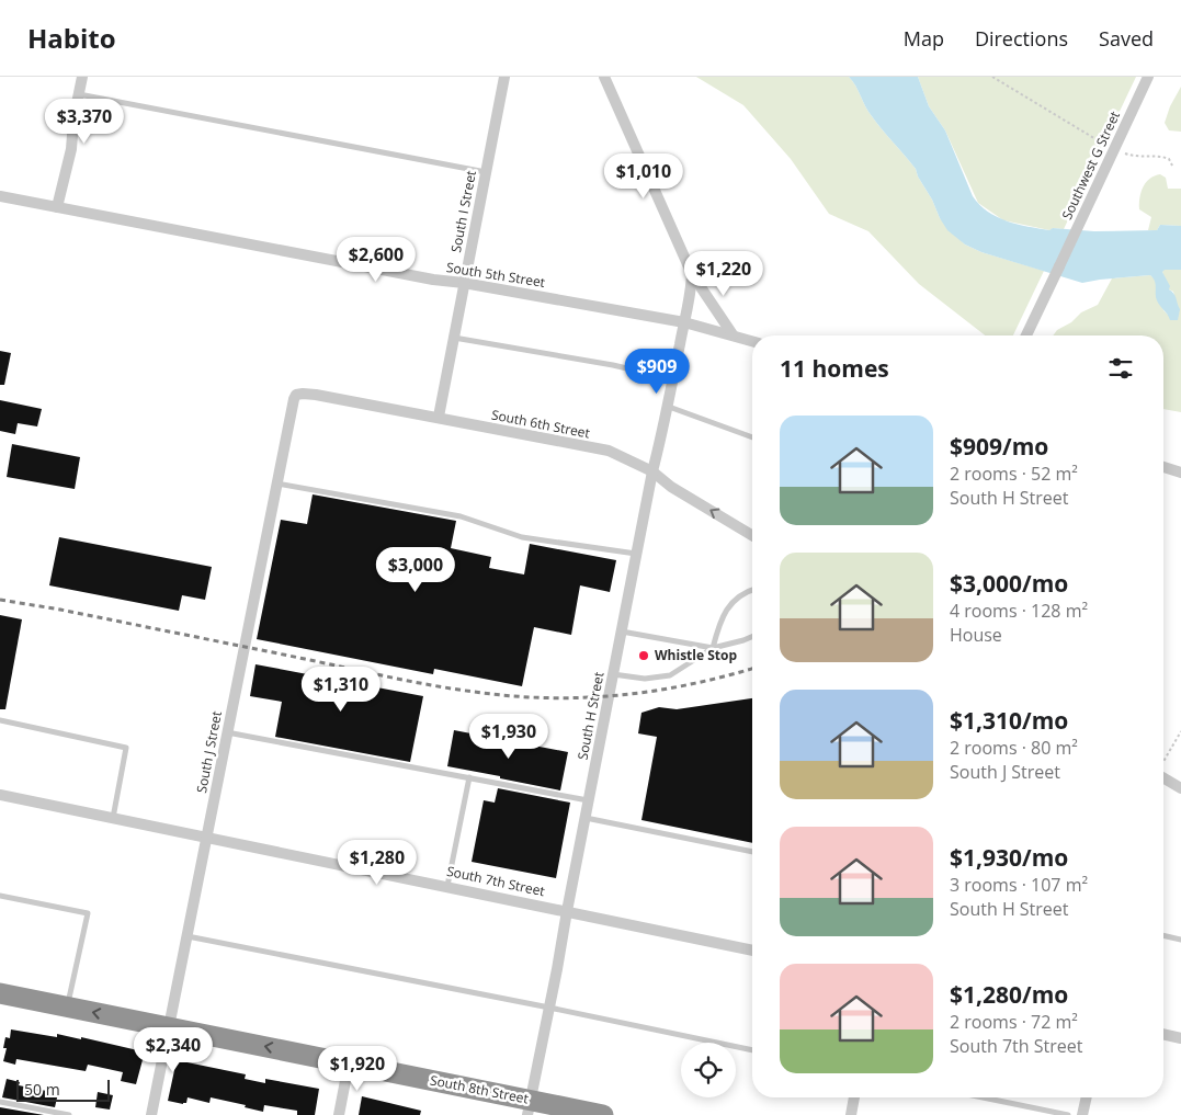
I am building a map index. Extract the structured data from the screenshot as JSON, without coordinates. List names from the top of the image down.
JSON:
{
  "streets": {
    "highway": ["South 8th Street"],
    "street": [
      "Southwest G Street",
      "South I Street",
      "South 5th Street",
      "South 6th Street",
      "South H Street",
      "South J Street",
      "South 7th Street"
    ]
  },
  "crossings": [
    ["South I Street", "South 5th Street"],
    ["South I Street", "South 6th Street"],
    ["South 5th Street", "South H Street"],
    ["South 6th Street", "South H Street"],
    ["South 6th Street", "South J Street"],
    ["South H Street", "South 7th Street"],
    ["South H Street", "South 8th Street"],
    ["South J Street", "South 7th Street"],
    ["South J Street", "South 8th Street"]
  ],
  "one_way": ["South 8th Street"],
  "places": ["Whistle Stop"],
  "scale_bar": "50 m",
  "page": {
    "header": "Habito",
    "nav": ["Map", "Directions", "Saved"],
    "price": [
      "$3,370",
      "$1,010",
      "$2,600",
      "$1,220",
      "$909",
      "$3,000",
      "$1,310",
      "$1,930",
      "$1,280",
      "$2,340",
      "$1,920"
    ],
    "heading": "11 homes",
    "list": [
      {
        "name": "$909/mo",
        "note": "2 rooms · 52 m² · South H Street"
      },
      {
        "name": "$3,000/mo",
        "note": "4 rooms · 128 m² · House"
      },
      {
        "name": "$1,310/mo",
        "note": "2 rooms · 80 m² · South J Street"
      },
      {
        "name": "$1,930/mo",
        "note": "3 rooms · 107 m² · South H Street"
      },
      {
        "name": "$1,280/mo",
        "note": "2 rooms · 72 m² · South 7th Street"
      }
    ],
    "scale": "50 m"
  }
}
